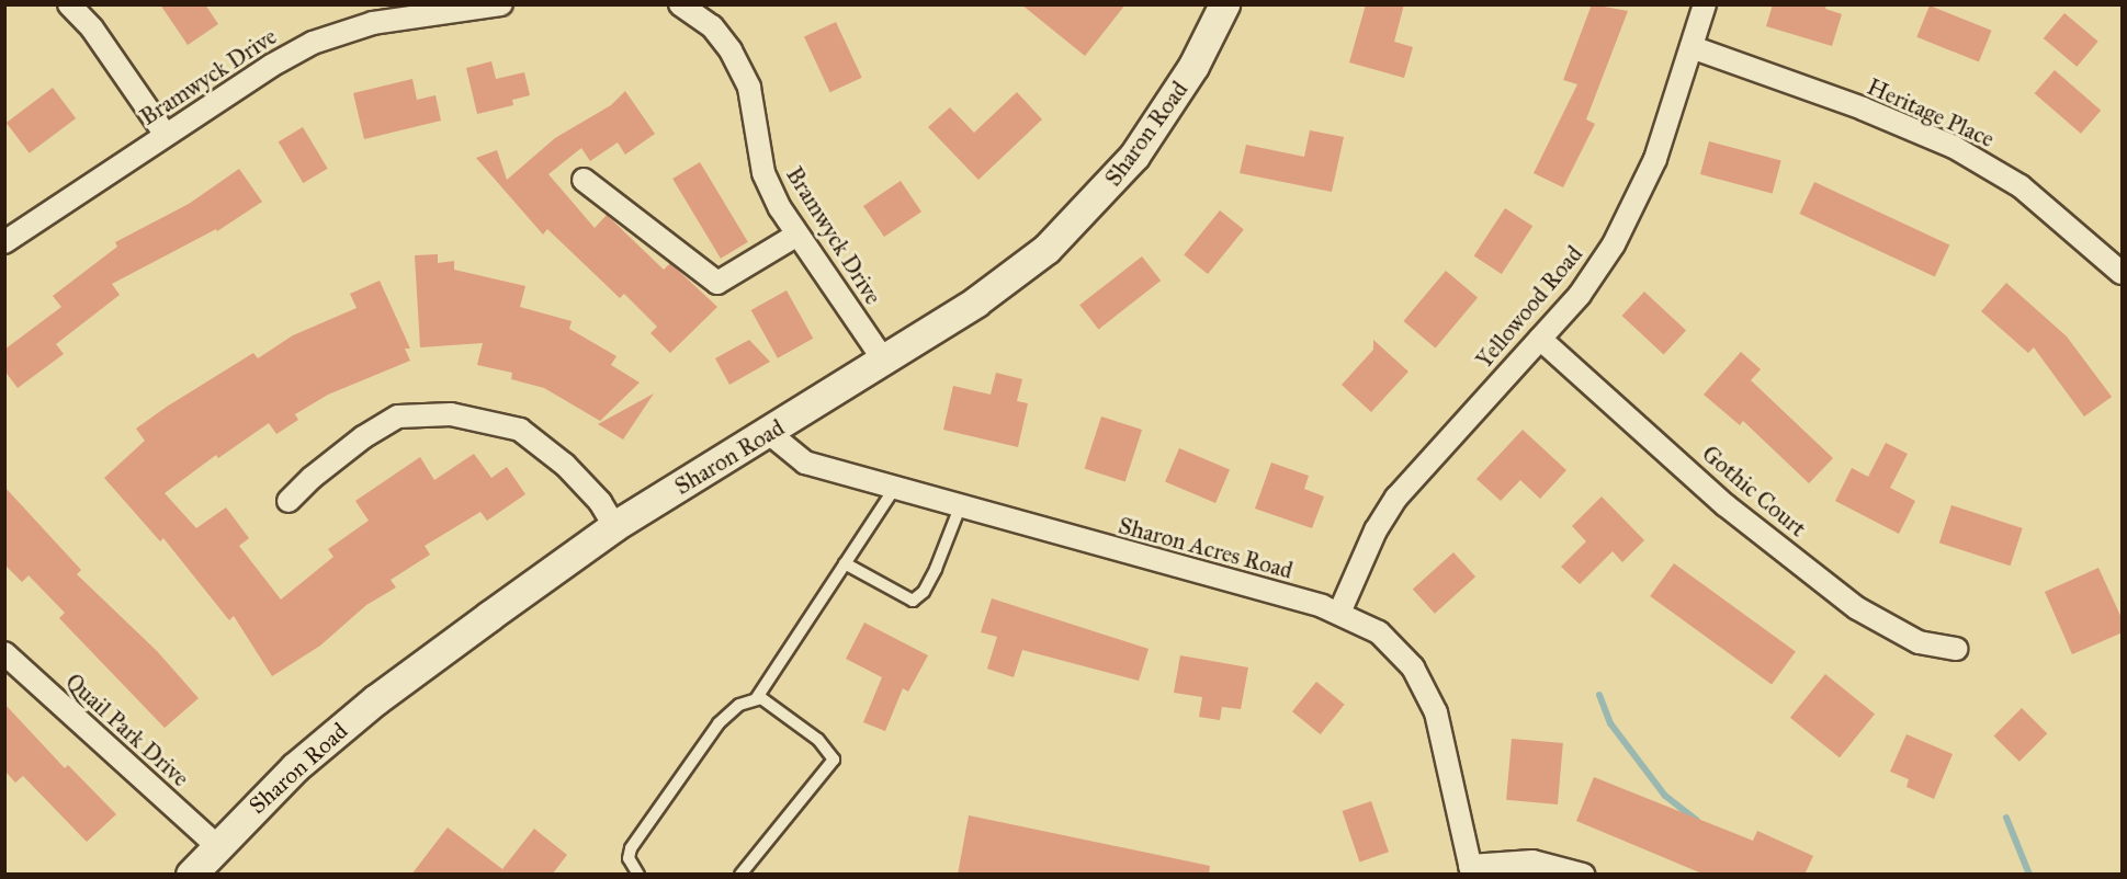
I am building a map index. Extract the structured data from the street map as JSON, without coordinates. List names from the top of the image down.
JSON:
{
  "streets": {
    "main road": ["Sharon Road"],
    "street": [
      "Bramwyck Drive",
      "Heritage Place",
      "Yellowood Road",
      "Gothic Court",
      "Sharon Acres Road",
      "Quail Park Drive"
    ]
  },
  "crossings": [
    ["Bramwyck Drive", "Sharon Road"],
    ["Heritage Place", "Yellowood Road"],
    ["Sharon Road", "Sharon Acres Road"],
    ["Sharon Road", "Quail Park Drive"],
    ["Yellowood Road", "Gothic Court"],
    ["Yellowood Road", "Sharon Acres Road"]
  ]
}
